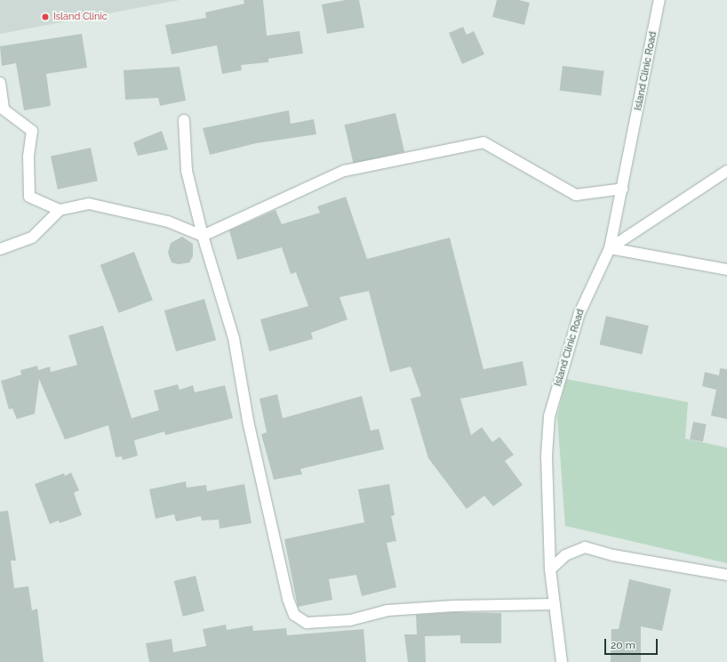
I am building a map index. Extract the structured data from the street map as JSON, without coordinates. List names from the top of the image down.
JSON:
{
  "streets": {
    "street": ["Island Clinic Road"]
  },
  "places": ["Island Clinic"],
  "scale_bar": "20 m"
}
